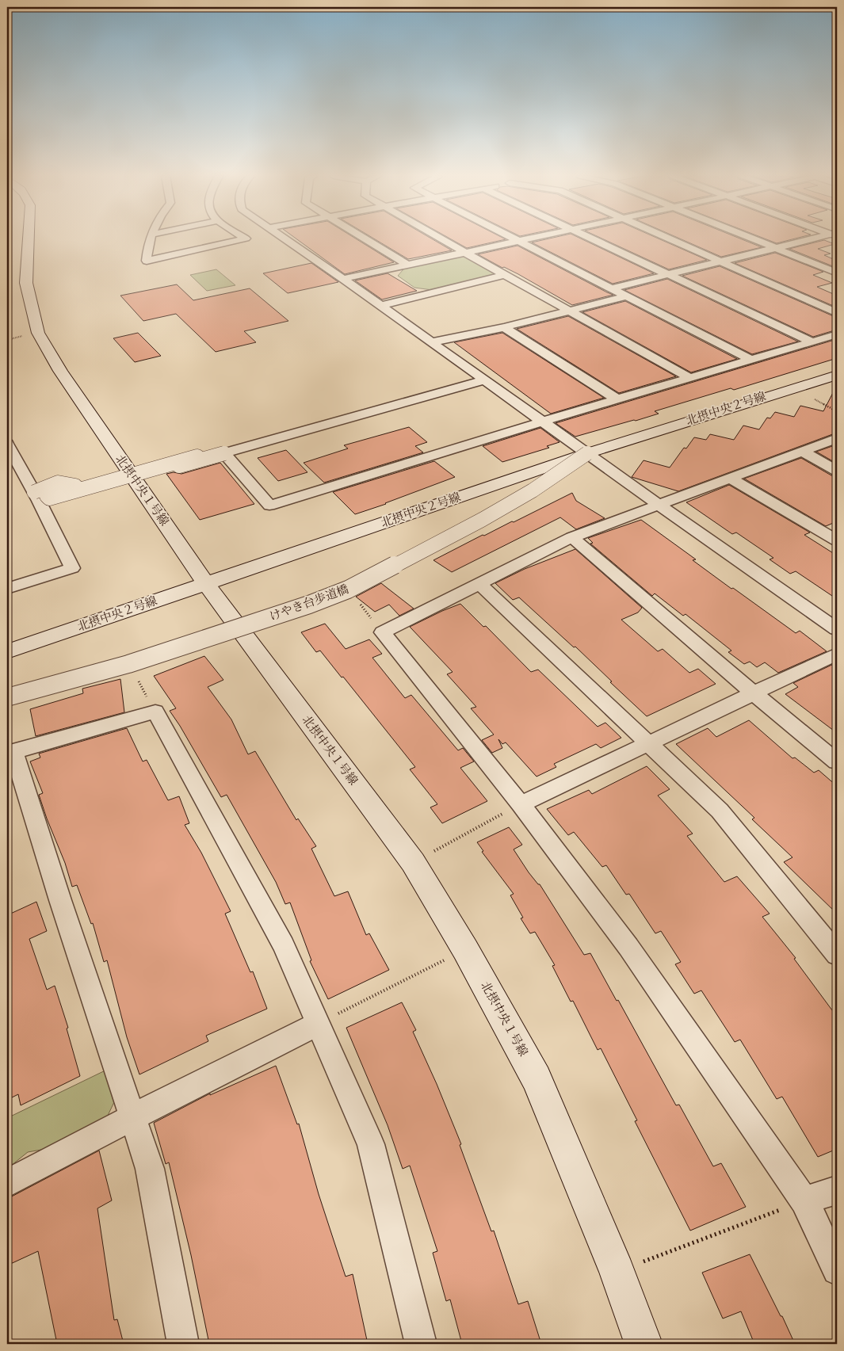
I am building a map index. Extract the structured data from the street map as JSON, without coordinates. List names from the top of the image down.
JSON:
{
  "streets": {
    "street": ["北摂中央２号線", "北摂中央１号線", "けやき台歩道橋"]
  },
  "crossings": [
    ["北摂中央２号線", "北摂中央１号線"],
    ["北摂中央２号線", "けやき台歩道橋"]
  ]
}
